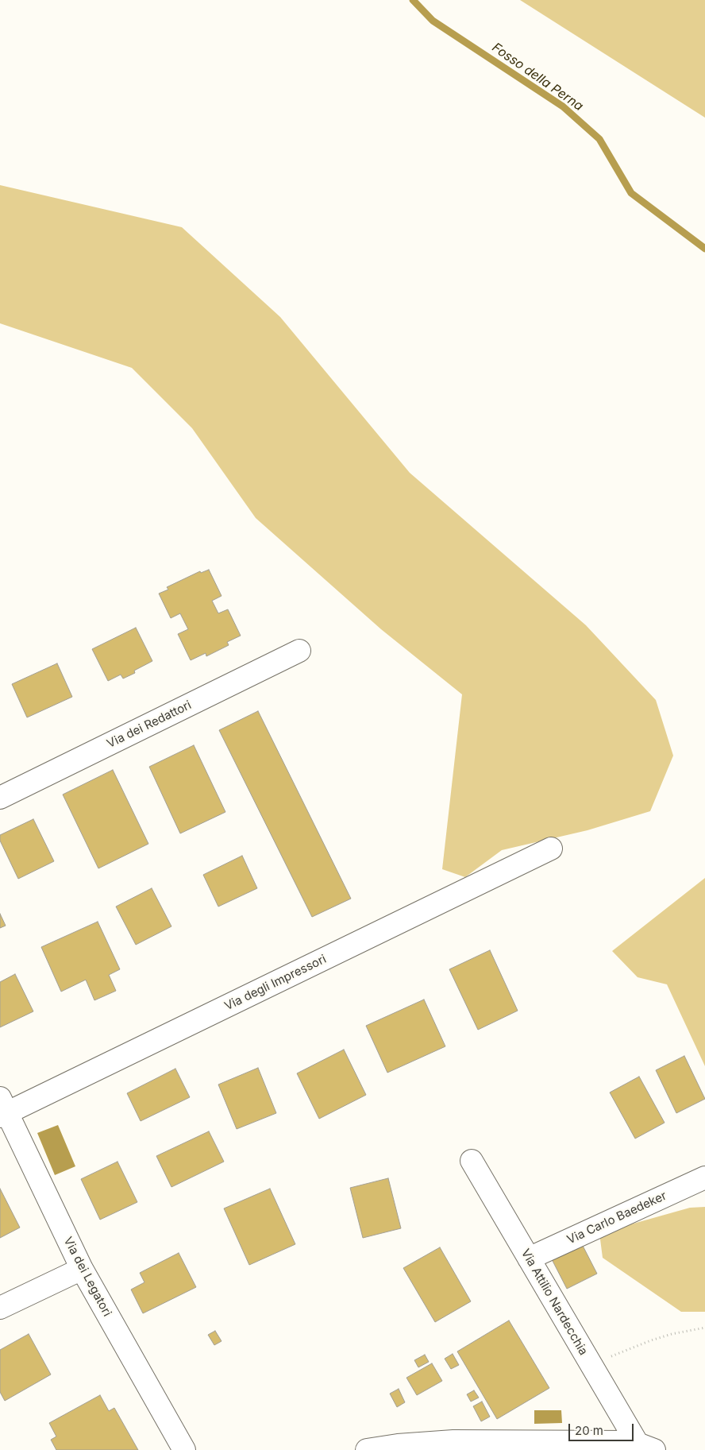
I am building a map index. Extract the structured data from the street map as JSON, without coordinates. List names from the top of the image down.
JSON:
{
  "streets": {
    "street": [
      "Via dei Redattori",
      "Via degli Impressori",
      "Via Carlo Baedeker",
      "Via dei Legatori",
      "Via Attilio Nardecchia"
    ]
  },
  "crossings": [
    ["Via degli Impressori", "Via dei Legatori"],
    ["Via Carlo Baedeker", "Via Attilio Nardecchia"]
  ],
  "water": ["Fosso della Perna"],
  "scale_bar": "20 m"
}
